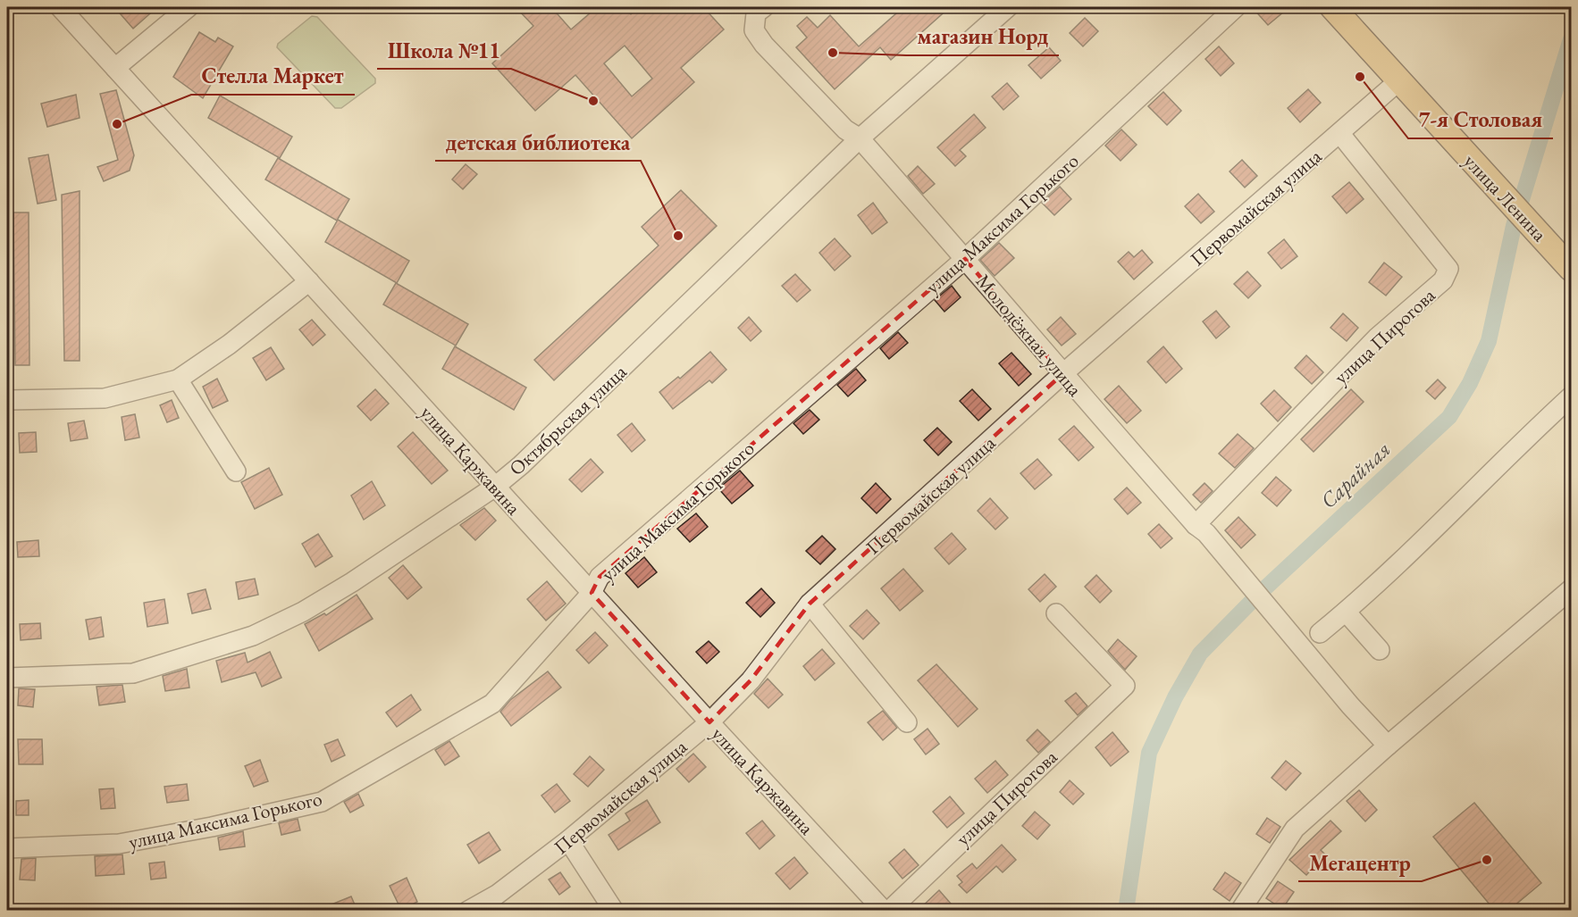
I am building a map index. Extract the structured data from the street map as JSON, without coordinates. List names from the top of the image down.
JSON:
{
  "streets": {
    "main road": ["улица Ленина"],
    "street": [
      "Первомайская улица",
      "улица Максима Горького",
      "Молодёжная улица",
      "улица Пирогова",
      "Октябрьская улица",
      "улица Каржавина"
    ]
  },
  "crossings": [
    ["улица Ленина", "Первомайская улица"],
    ["Первомайская улица", "Молодёжная улица"],
    ["Первомайская улица", "улица Пирогова"],
    ["Первомайская улица", "улица Каржавина"],
    ["улица Максима Горького", "Молодёжная улица"],
    ["улица Максима Горького", "улица Каржавина"],
    ["Молодёжная улица", "улица Пирогова"],
    ["Молодёжная улица", "Октябрьская улица"],
    ["Октябрьская улица", "улица Каржавина"]
  ],
  "water": ["Сарайная"],
  "places": [
    "магазин Норд",
    "7-я Столовая",
    "Школа №11",
    "Стелла Маркет",
    "детская библиотека",
    "Мегацентр"
  ]
}
